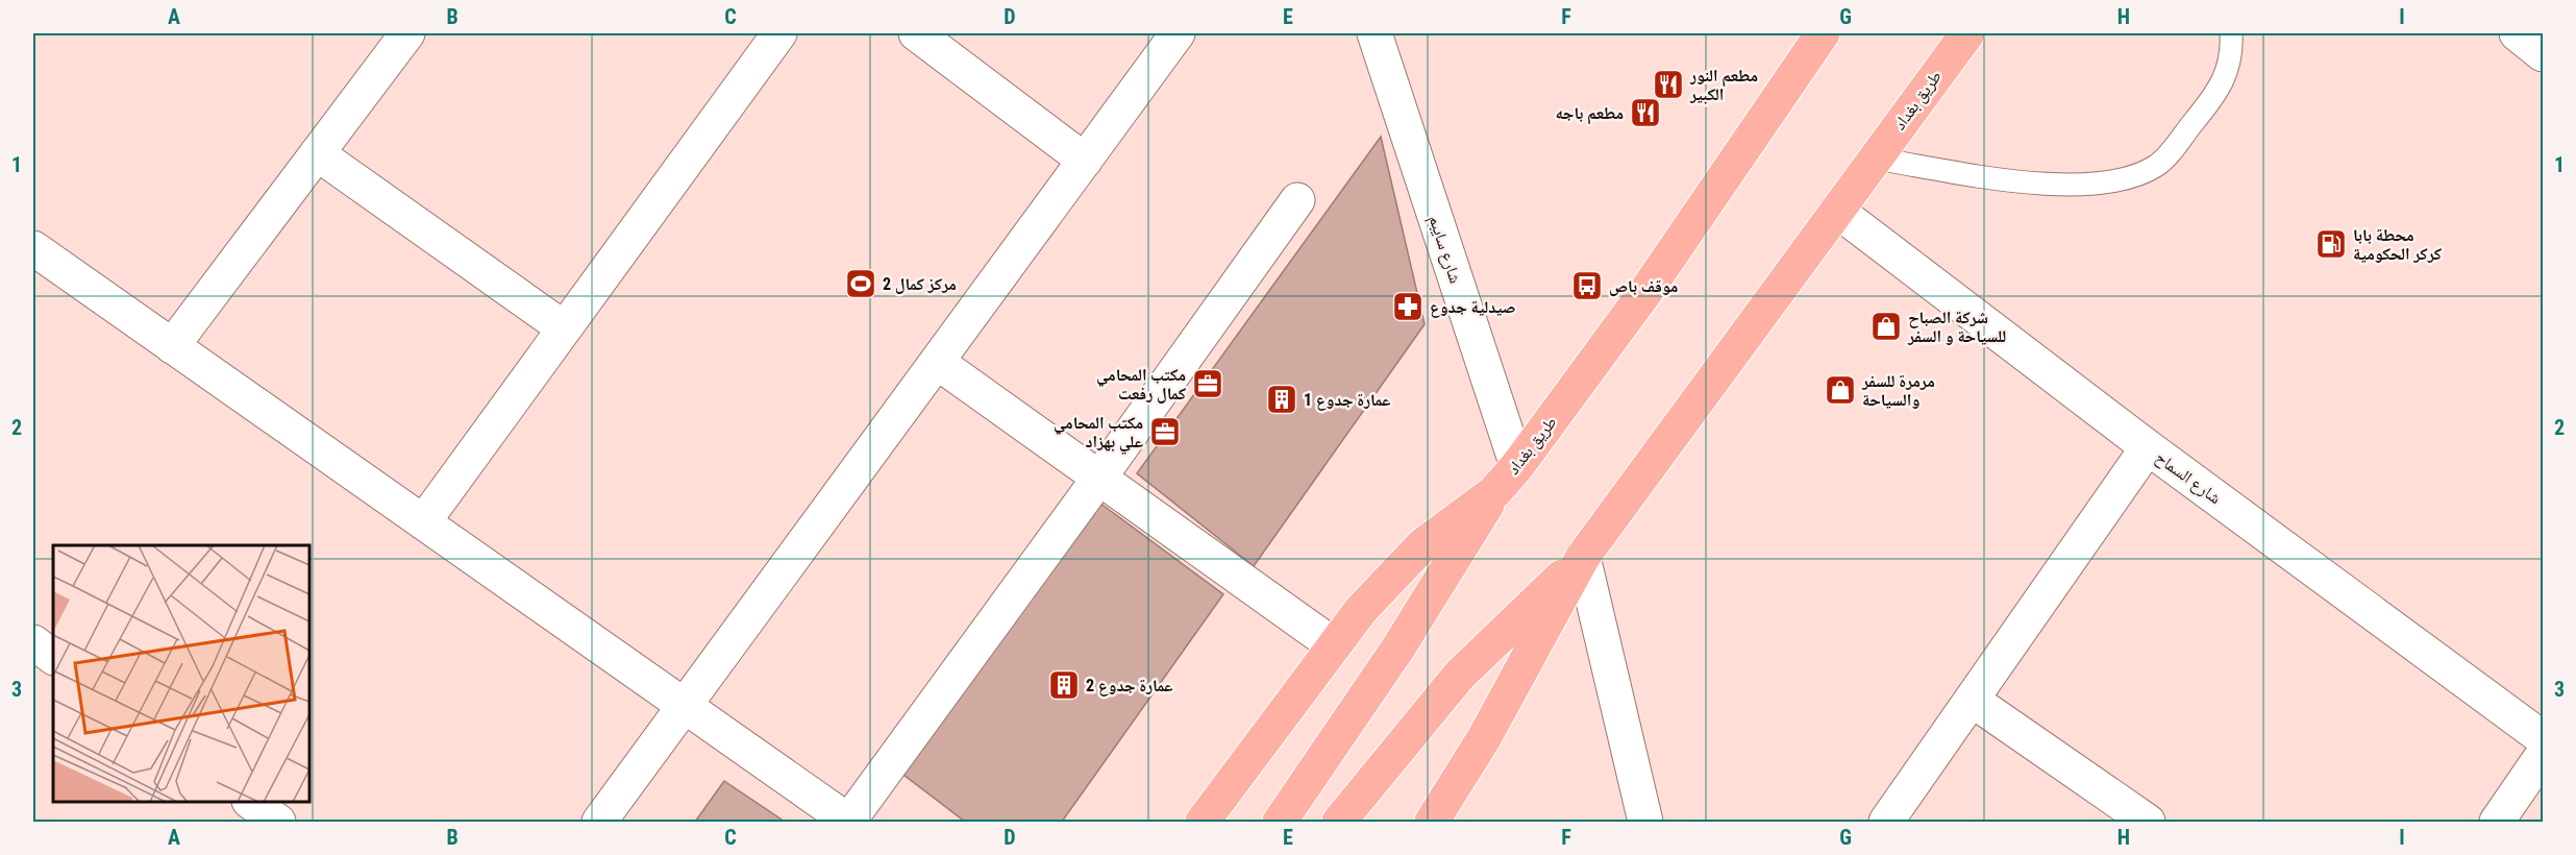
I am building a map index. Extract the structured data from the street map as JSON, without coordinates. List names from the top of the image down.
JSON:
{
  "streets": {
    "main road": ["طريق بغداد"],
    "street": ["شارع سايبم", "شارع السماح"]
  },
  "crossings": [
    ["طريق بغداد", "شارع سايبم"],
    ["طريق بغداد", "شارع السماح"]
  ],
  "places": {
    "restaurant": ["مطعم النور الكبير", "مطعم باجه"],
    "fuel station": ["محطة بابا كركر الحكومية"],
    "sports": ["مركز كمال 2"],
    "bus stop": ["موقف باص"],
    "pharmacy": ["صيدلية جدوع"],
    "shop": ["شركة الصباح للسياحة و السفر", "مرمرة للسفر والسياحة"],
    "office": ["مكتب المحامي كمال رفعت", "مكتب المحامي علي بهزاد"],
    "building": ["عمارة جدوع 1", "عمارة جدوع 2"]
  },
  "grid": {
    "columns": [
      "A",
      "B",
      "C",
      "D",
      "E",
      "F",
      "G",
      "H",
      "I"
    ],
    "rows": ["1", "2", "3"]
  }
}
